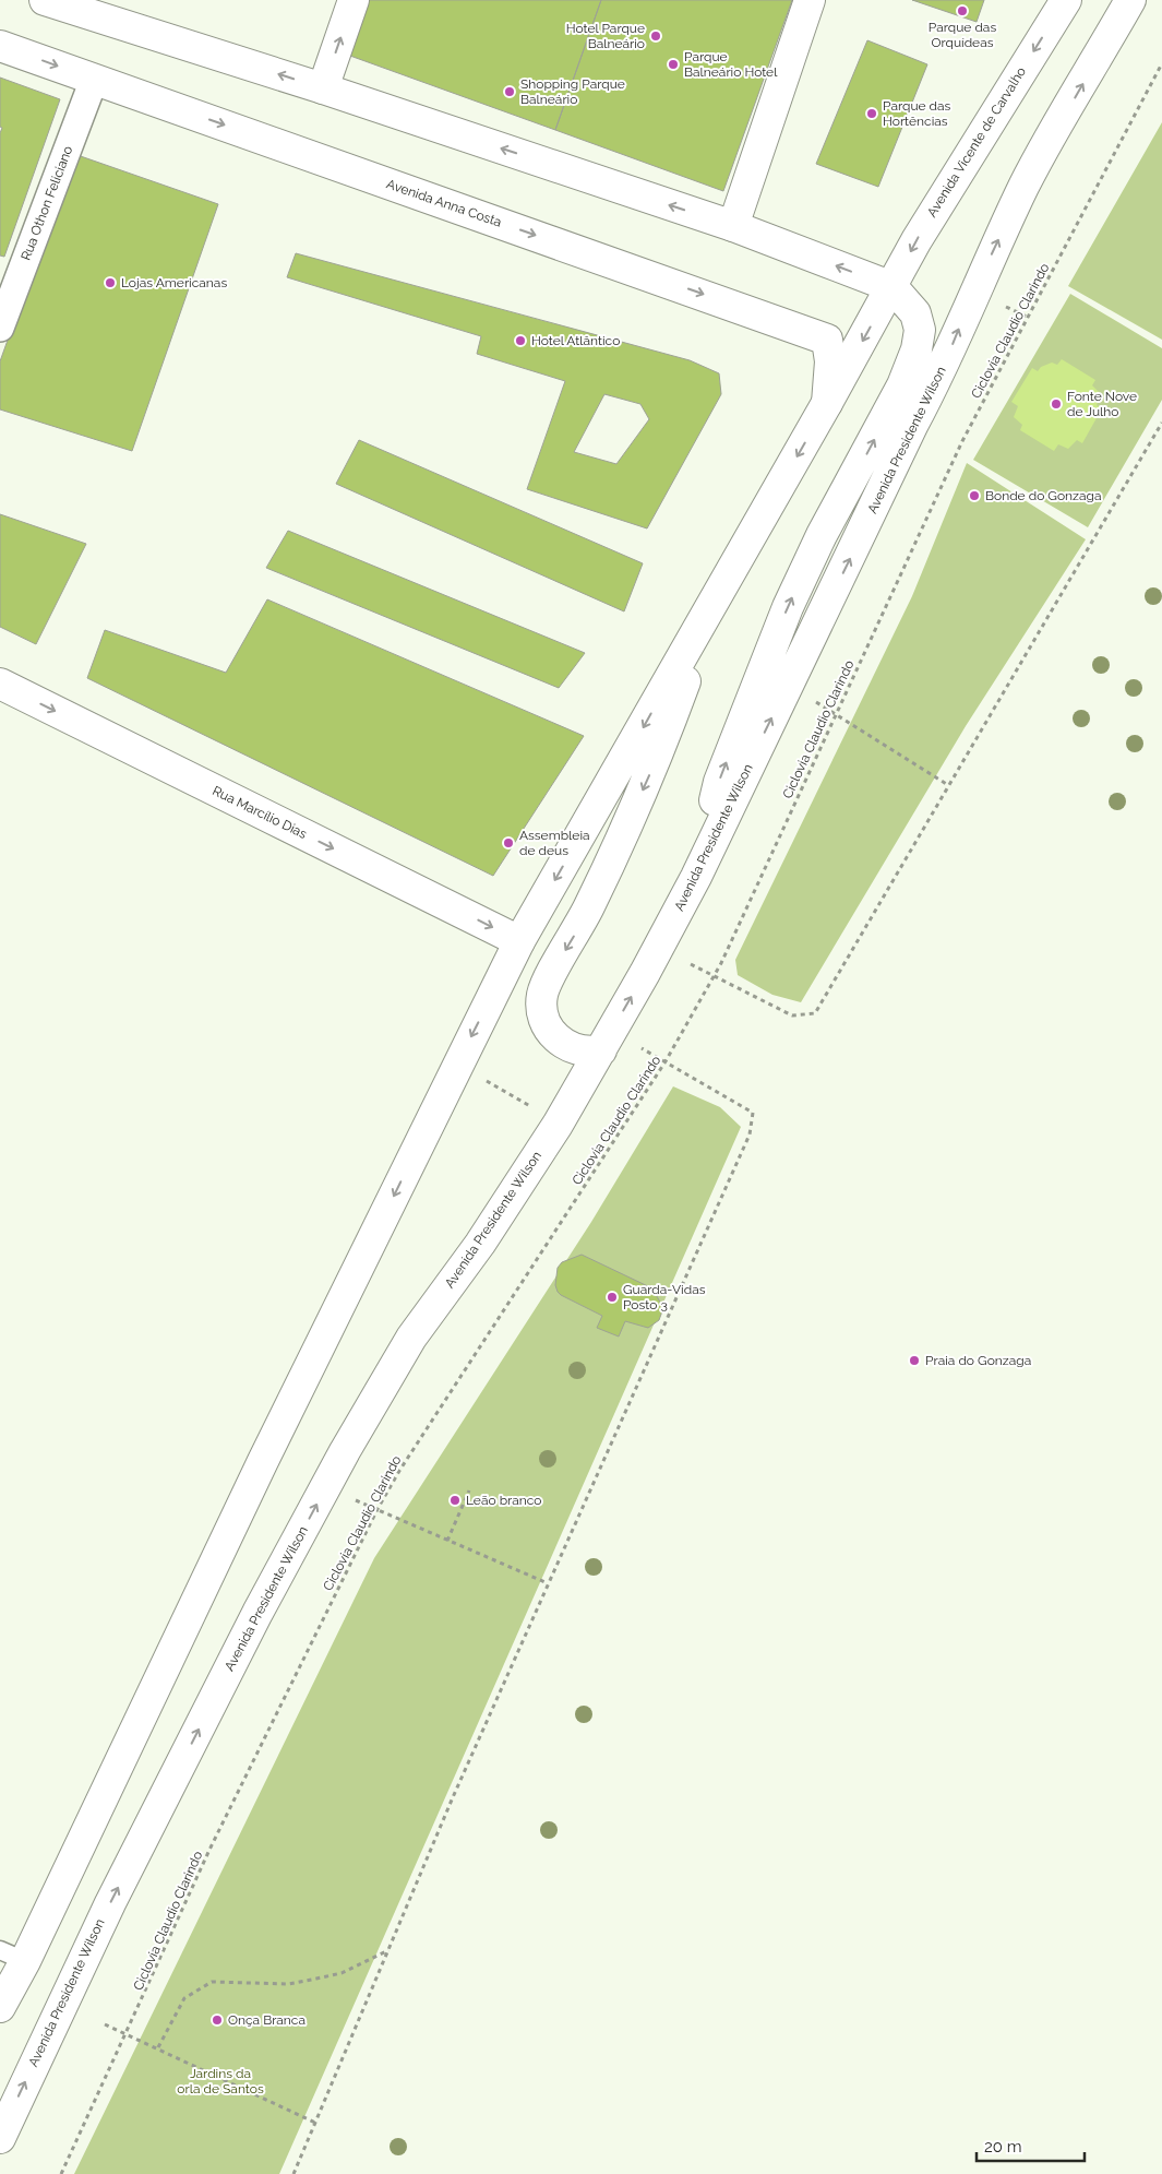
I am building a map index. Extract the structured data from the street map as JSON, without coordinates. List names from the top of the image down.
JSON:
{
  "streets": {
    "main road": [
      "Avenida Vicente de Carvalho",
      "Avenida Anna Costa",
      "Avenida Presidente Wilson",
      "Rua Marcílio Dias"
    ],
    "street": ["Rua Othon Feliciano"],
    "path": ["Ciclovia Claudio Clarindo"]
  },
  "crossings": [
    ["Rua Othon Feliciano", "Avenida Anna Costa"]
  ],
  "one_way": ["Rua Marcílio Dias"],
  "parks": ["Jardins da orla de Santos"],
  "places": [
    "Parque das Orquídeas",
    "Hotel Parque Balneário",
    "Parque Balneário Hotel",
    "Shopping Parque Balneário",
    "Parque das Hortências",
    "Lojas Americanas",
    "Hotel Atlântico",
    "Fonte Nove de Julho",
    "Bonde do Gonzaga",
    "Assembleia de deus",
    "Guarda-Vidas Posto 3",
    "Praia do Gonzaga",
    "Leão branco",
    "Onça Branca"
  ],
  "scale_bar": "20 m"
}
